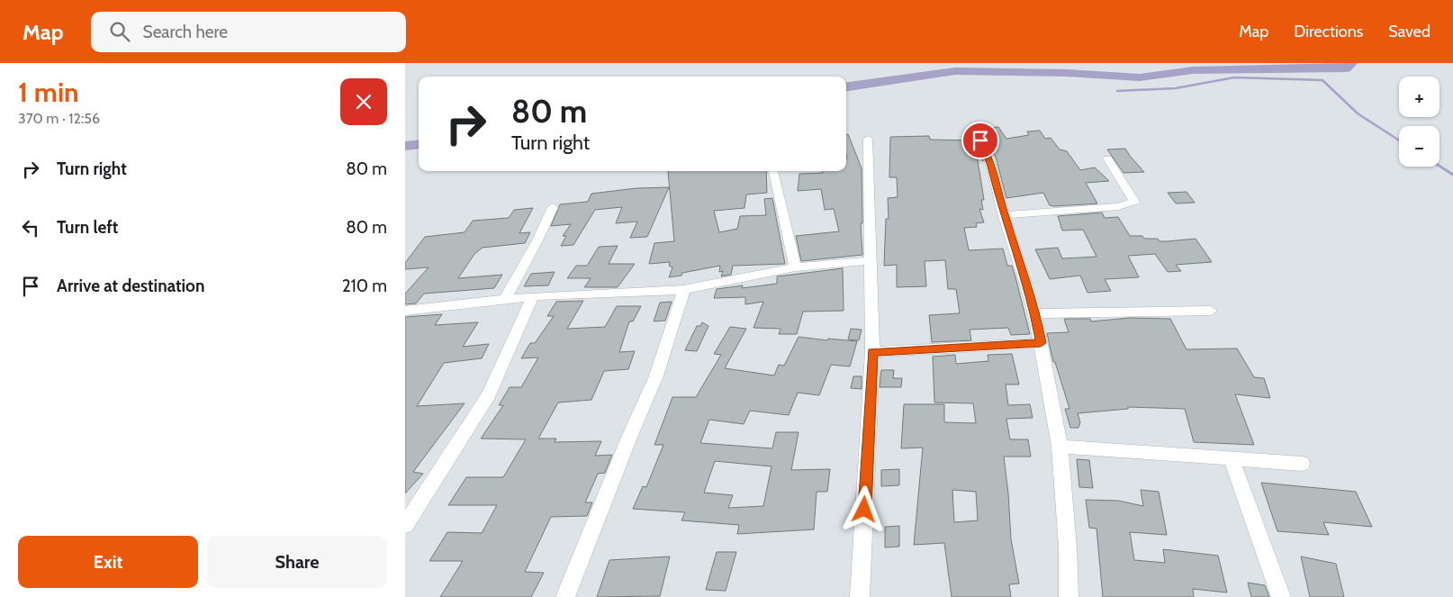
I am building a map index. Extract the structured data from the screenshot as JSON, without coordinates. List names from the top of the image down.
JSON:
{
  "page": {
    "header": "Map",
    "search": "Search here",
    "nav": ["Map", "Directions", "Saved"],
    "heading": ["1 min", "370 m · 12:56"],
    "map_buttons": ["+", "−"],
    "turn": ["80 m", "Turn right"],
    "list": [
      {
        "name": "Turn right",
        "value": "80 m"
      },
      {
        "name": "Turn left",
        "value": "80 m"
      },
      {
        "name": "Arrive at destination",
        "value": "210 m"
      }
    ],
    "buttons": ["Exit", "Share"]
  }
}
